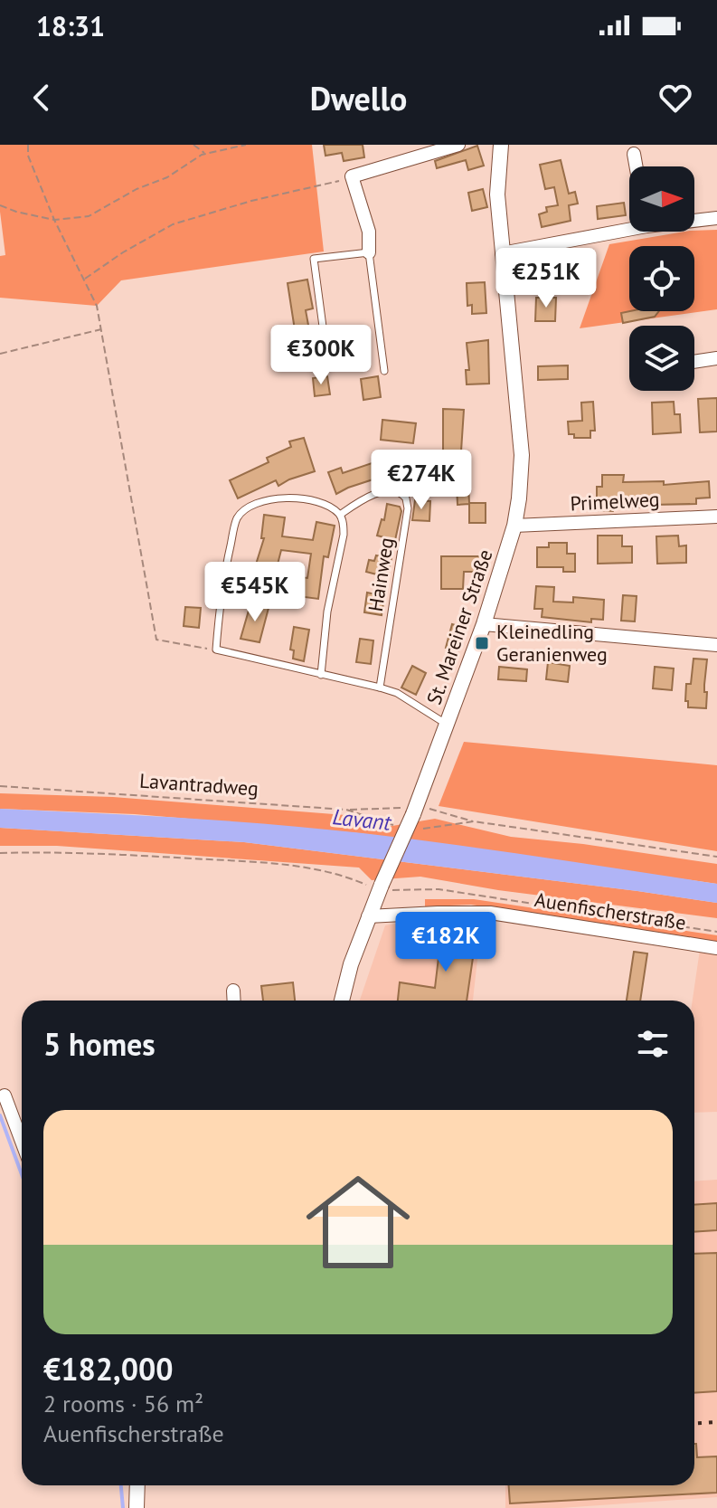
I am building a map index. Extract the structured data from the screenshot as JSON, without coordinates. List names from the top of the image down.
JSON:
{
  "streets": {
    "street": ["Primelweg", "St. Mareiner Straße", "Auenfischerstraße"],
    "lane": ["Hainweg"],
    "path": ["Lavantradweg"]
  },
  "crossings": [
    ["Primelweg", "St. Mareiner Straße"],
    ["St. Mareiner Straße", "Auenfischerstraße"]
  ],
  "water": ["Lavant"],
  "places": {
    "transit": ["Kleinedling Geranienweg"]
  },
  "north": "right",
  "page": {
    "status": "18:31",
    "header": "Dwello",
    "price": [
      "€251K",
      "€300K",
      "€274K",
      "€545K",
      "€182K"
    ],
    "heading": "5 homes",
    "list": [
      {
        "name": "€182,000",
        "note": "2 rooms · 56 m² · Auenfischerstraße"
      }
    ]
  }
}
